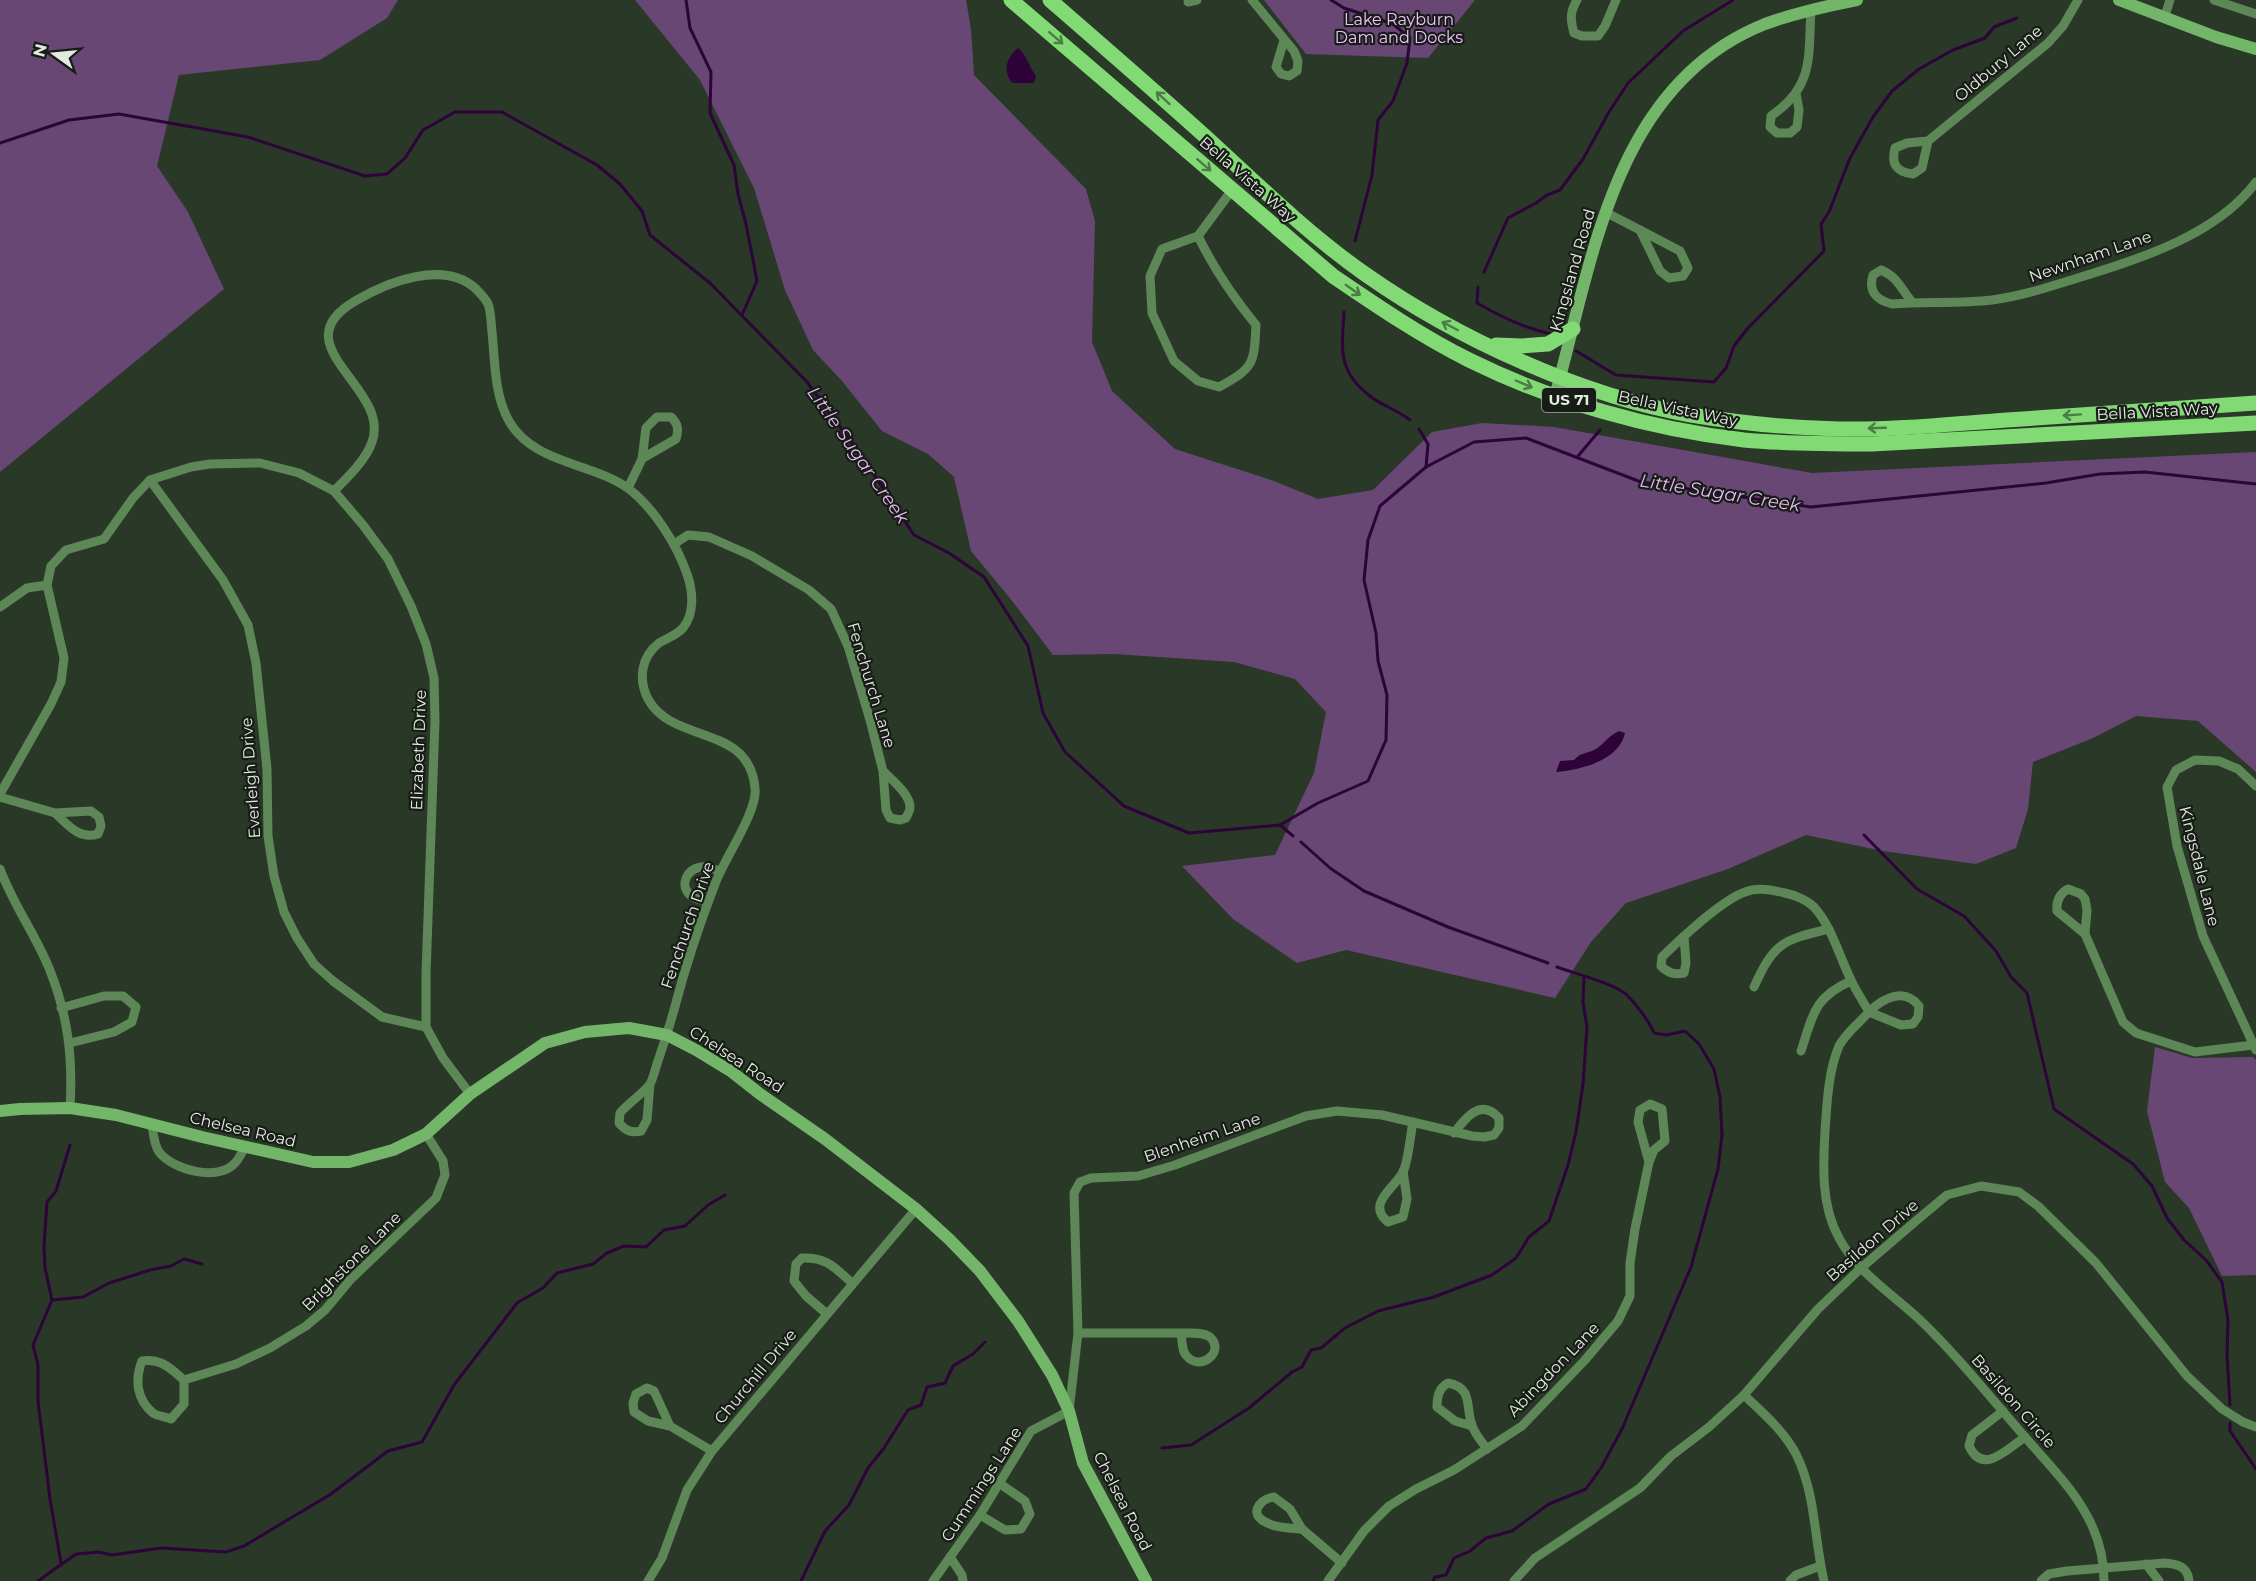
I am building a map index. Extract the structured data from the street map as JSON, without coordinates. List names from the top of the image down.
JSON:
{
  "streets": {
    "main road": ["Bella Vista Way", "US 71"],
    "street": [
      "Oldbury Lane",
      "Newnham Lane",
      "Kingsland Road",
      "Fenchurch Lane",
      "Elizabeth Drive",
      "Everleigh Drive",
      "Kingsdale Lane",
      "Fenchurch Drive",
      "Chelsea Road",
      "Blenheim Lane",
      "Basildon Drive",
      "Brighstone Lane",
      "Abingdon Lane",
      "Churchill Drive",
      "Basildon Circle",
      "Cummings Lane"
    ]
  },
  "crossings": [
    ["Bella Vista Way", "Kingsland Road"],
    ["Fenchurch Lane", "Fenchurch Drive"],
    ["Elizabeth Drive", "Everleigh Drive"],
    ["Elizabeth Drive", "Fenchurch Drive"],
    ["Elizabeth Drive", "Chelsea Road"],
    ["Fenchurch Drive", "Chelsea Road"],
    ["Chelsea Road", "Blenheim Lane"],
    ["Chelsea Road", "Brighstone Lane"],
    ["Chelsea Road", "Churchill Drive"],
    ["Chelsea Road", "Cummings Lane"],
    ["Blenheim Lane", "Cummings Lane"],
    ["Basildon Drive", "Basildon Circle"]
  ],
  "water": ["Little Sugar Creek"],
  "parks": ["Lake Rayburn Dam and Docks"],
  "north": "left"
}
